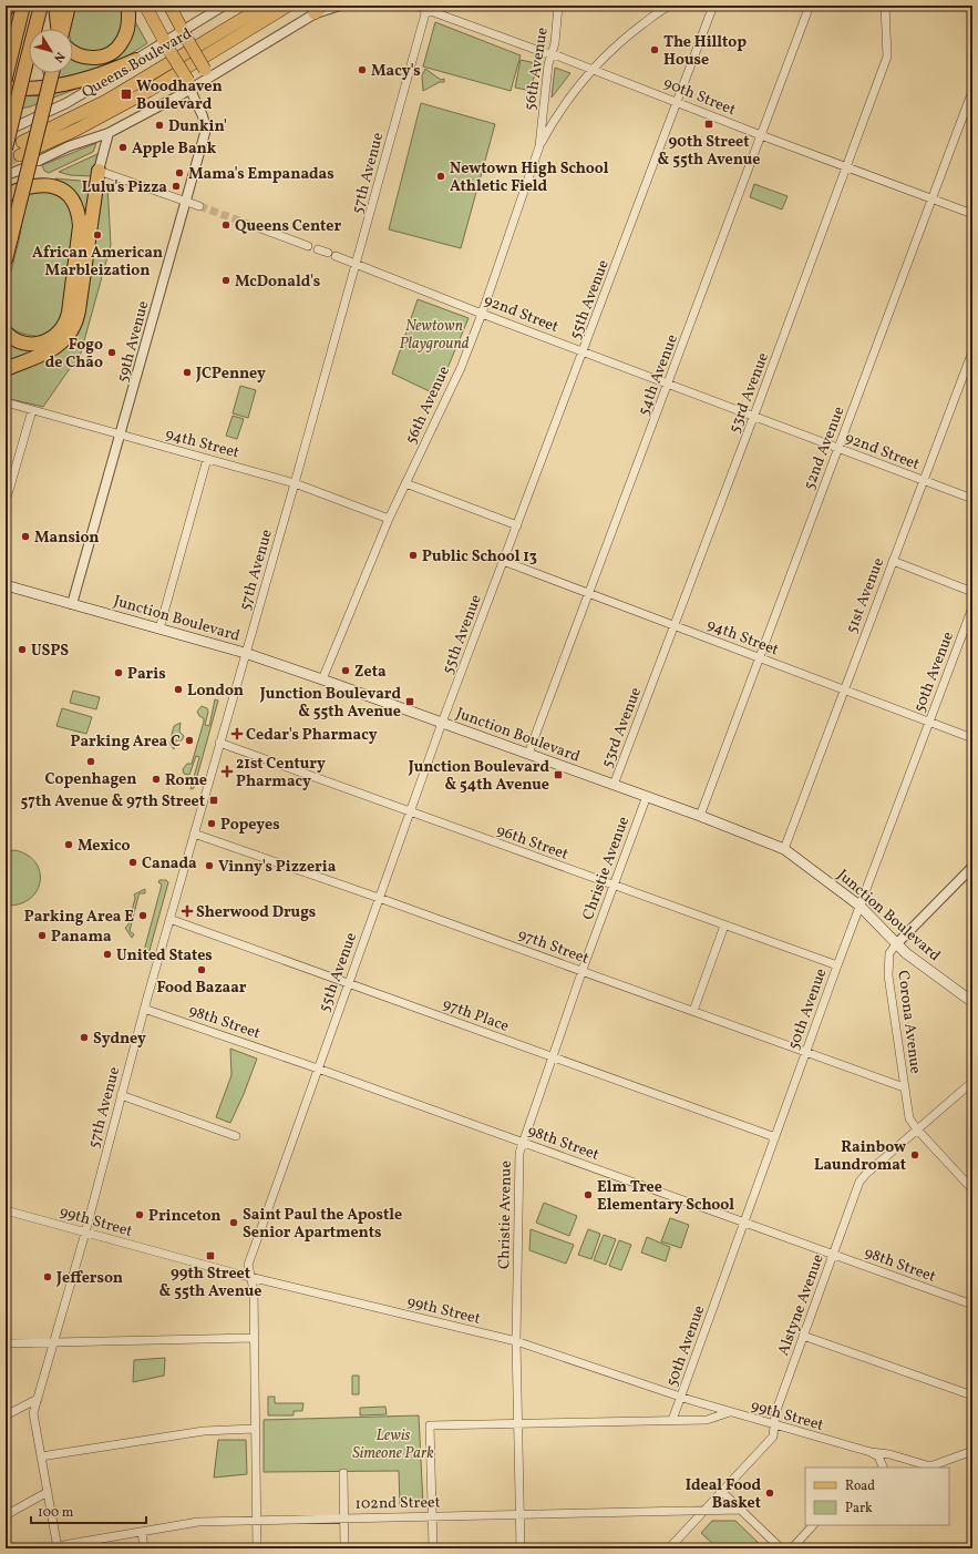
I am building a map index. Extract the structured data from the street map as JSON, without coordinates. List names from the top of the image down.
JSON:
{
  "streets": {
    "main road": ["Queens Boulevard", "Junction Boulevard"],
    "street": [
      "56th Avenue",
      "90th Street",
      "57th Avenue",
      "55th Avenue",
      "92nd Street",
      "59th Avenue",
      "54th Avenue",
      "53rd Avenue",
      "94th Street",
      "52nd Avenue",
      "51st Avenue",
      "50th Avenue",
      "96th Street",
      "Christie Avenue",
      "97th Street",
      "97th Place",
      "98th Street",
      "Corona Avenue",
      "99th Street",
      "Alstyne Avenue",
      "102nd Street"
    ]
  },
  "crossings": [
    ["Queens Boulevard", "59th Avenue"],
    ["56th Avenue", "90th Street"],
    ["56th Avenue", "92nd Street"],
    ["56th Avenue", "94th Street"],
    ["56th Avenue", "Junction Boulevard"],
    ["90th Street", "57th Avenue"],
    ["90th Street", "55th Avenue"],
    ["90th Street", "54th Avenue"],
    ["90th Street", "53rd Avenue"],
    ["90th Street", "52nd Avenue"],
    ["57th Avenue", "92nd Street"],
    ["57th Avenue", "94th Street"],
    ["57th Avenue", "Junction Boulevard"],
    ["57th Avenue", "96th Street"],
    ["57th Avenue", "97th Street"],
    ["57th Avenue", "97th Place"],
    ["57th Avenue", "98th Street"],
    ["57th Avenue", "99th Street"],
    ["57th Avenue", "102nd Street"],
    ["55th Avenue", "92nd Street"],
    ["55th Avenue", "94th Street"],
    ["55th Avenue", "Junction Boulevard"],
    ["55th Avenue", "96th Street"],
    ["55th Avenue", "97th Street"],
    ["55th Avenue", "97th Place"],
    ["55th Avenue", "98th Street"],
    ["55th Avenue", "99th Street"],
    ["55th Avenue", "102nd Street"],
    ["92nd Street", "54th Avenue"],
    ["92nd Street", "53rd Avenue"],
    ["92nd Street", "52nd Avenue"],
    ["92nd Street", "51st Avenue"],
    ["59th Avenue", "94th Street"],
    ["59th Avenue", "Junction Boulevard"],
    ["54th Avenue", "94th Street"],
    ["54th Avenue", "Junction Boulevard"],
    ["53rd Avenue", "94th Street"],
    ["53rd Avenue", "Junction Boulevard"],
    ["94th Street", "52nd Avenue"],
    ["94th Street", "51st Avenue"],
    ["94th Street", "50th Avenue"],
    ["52nd Avenue", "Junction Boulevard"],
    ["51st Avenue", "Junction Boulevard"],
    ["Junction Boulevard", "50th Avenue"],
    ["Junction Boulevard", "Christie Avenue"],
    ["Junction Boulevard", "Corona Avenue"],
    ["50th Avenue", "96th Street"],
    ["50th Avenue", "97th Street"],
    ["50th Avenue", "97th Place"],
    ["50th Avenue", "98th Street"],
    ["50th Avenue", "99th Street"],
    ["96th Street", "Christie Avenue"],
    ["Christie Avenue", "97th Street"],
    ["Christie Avenue", "97th Place"],
    ["Christie Avenue", "98th Street"],
    ["Christie Avenue", "99th Street"],
    ["Christie Avenue", "102nd Street"],
    ["97th Street", "Corona Avenue"],
    ["98th Street", "Alstyne Avenue"],
    ["Corona Avenue", "Alstyne Avenue"],
    ["99th Street", "Alstyne Avenue"],
    ["Alstyne Avenue", "102nd Street"]
  ],
  "parks": ["Newtown Playground", "Lewis Simeone Park"],
  "places": {
    "other": [
      "The Hilltop House",
      "Macy's",
      "Dunkin'",
      "Apple Bank",
      "Mama's Empanadas",
      "Newtown High School Athletic Field",
      "Lulu's Pizza",
      "Queens Center",
      "African American Marbleization",
      "McDonald's",
      "Fogo de Chão",
      "JCPenney",
      "Mansion",
      "Public School 13",
      "USPS",
      "Zeta",
      "Paris",
      "London",
      "Parking Area C",
      "Copenhagen",
      "Rome",
      "Popeyes",
      "Mexico",
      "Canada",
      "Vinny's Pizzeria",
      "Parking Area E",
      "Panama",
      "United States",
      "Food Bazaar",
      "Sydney",
      "Rainbow Laundromat",
      "Elm Tree Elementary School",
      "Princeton",
      "Saint Paul the Apostle Senior Apartments",
      "Jefferson",
      "Ideal Food Basket"
    ],
    "transit": [
      "Woodhaven Boulevard",
      "90th Street & 55th Avenue",
      "Junction Boulevard & 55th Avenue",
      "Junction Boulevard & 54th Avenue",
      "57th Avenue & 97th Street",
      "99th Street & 55th Avenue"
    ],
    "health": ["Cedar's Pharmacy", "21st Century Pharmacy", "Sherwood Drugs"]
  },
  "legend": ["Road", "Park"],
  "scale_bar": "100 m",
  "north": "bottom right"
}
